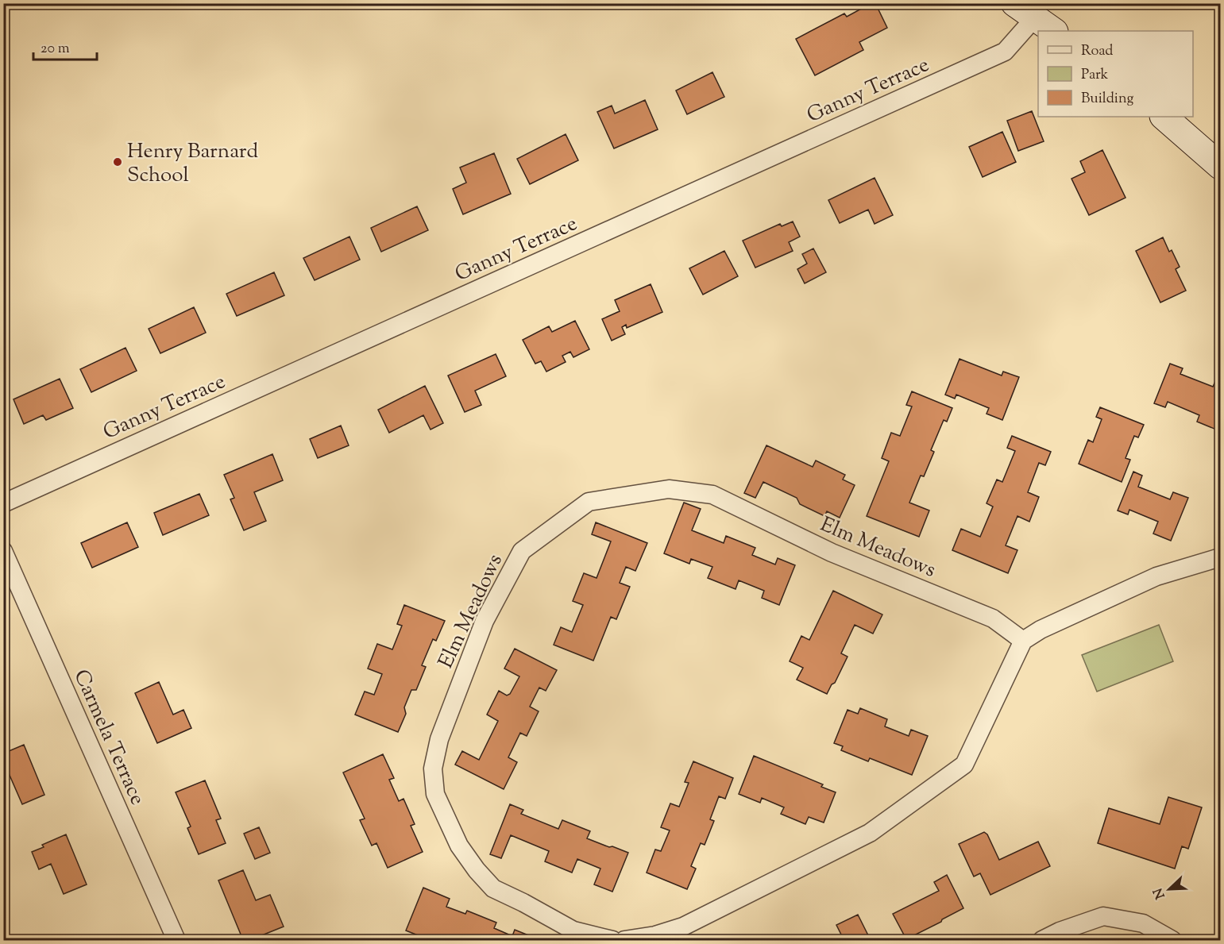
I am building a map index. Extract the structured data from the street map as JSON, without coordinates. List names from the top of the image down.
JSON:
{
  "streets": {
    "street": ["Ganny Terrace", "Elm Meadows", "Carmela Terrace"]
  },
  "places": ["Henry Barnard School"],
  "legend": ["Road", "Park", "Building"],
  "scale_bar": "20 m",
  "north": "bottom left"
}
